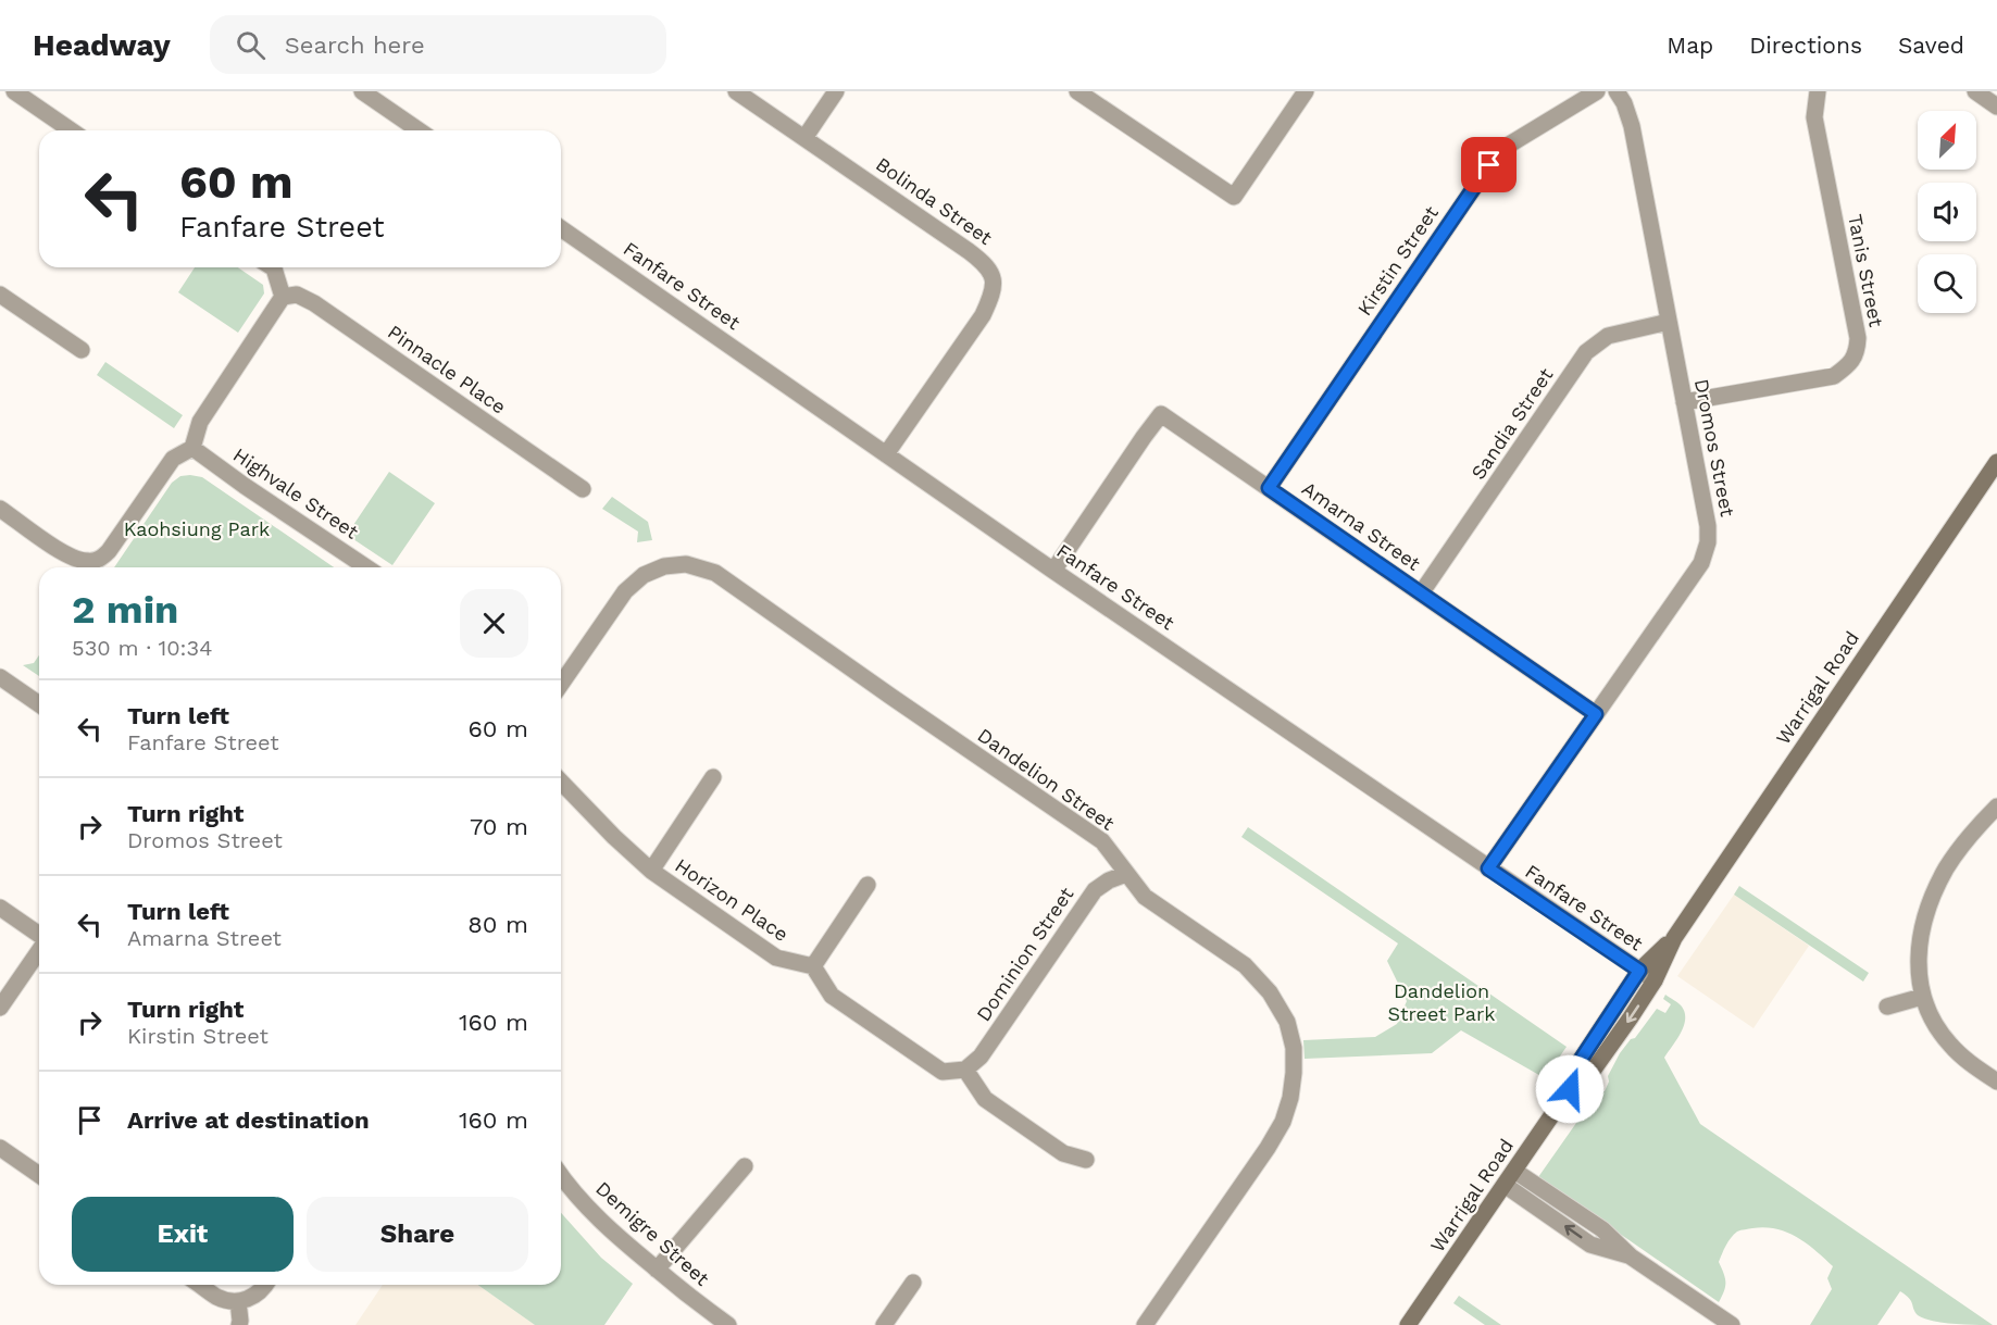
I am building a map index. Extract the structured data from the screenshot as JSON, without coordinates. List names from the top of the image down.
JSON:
{
  "streets": {
    "main road": ["Warrigal Road"],
    "street": [
      "Bolinda Street",
      "Kirstin Street",
      "Tanis Street",
      "Fanfare Street",
      "Pinnacle Place",
      "Sandia Street",
      "Dromos Street",
      "Highvale Street",
      "Amarna Street",
      "Dandelion Street",
      "Horizon Place",
      "Dominion Street",
      "Demigre Street"
    ]
  },
  "crossings": [
    ["Bolinda Street", "Fanfare Street"],
    ["Kirstin Street", "Amarna Street"],
    ["Tanis Street", "Dromos Street"],
    ["Fanfare Street", "Dromos Street"],
    ["Fanfare Street", "Amarna Street"],
    ["Fanfare Street", "Warrigal Road"],
    ["Sandia Street", "Dromos Street"],
    ["Sandia Street", "Amarna Street"],
    ["Dromos Street", "Amarna Street"],
    ["Dandelion Street", "Dominion Street"]
  ],
  "parks": ["Kaohsiung Park", "Dandelion Street Park"],
  "north": "top right",
  "page": {
    "header": "Headway",
    "search": "Search here",
    "nav": ["Map", "Directions", "Saved"],
    "turn": ["60 m", "Fanfare Street"],
    "heading": ["2 min", "530 m · 10:34"],
    "list": [
      {
        "name": "Turn left",
        "note": "Fanfare Street",
        "value": "60 m"
      },
      {
        "name": "Turn right",
        "note": "Dromos Street",
        "value": "70 m"
      },
      {
        "name": "Turn left",
        "note": "Amarna Street",
        "value": "80 m"
      },
      {
        "name": "Turn right",
        "note": "Kirstin Street",
        "value": "160 m"
      },
      {
        "name": "Arrive at destination",
        "value": "160 m"
      }
    ],
    "buttons": ["Exit", "Share"]
  }
}
